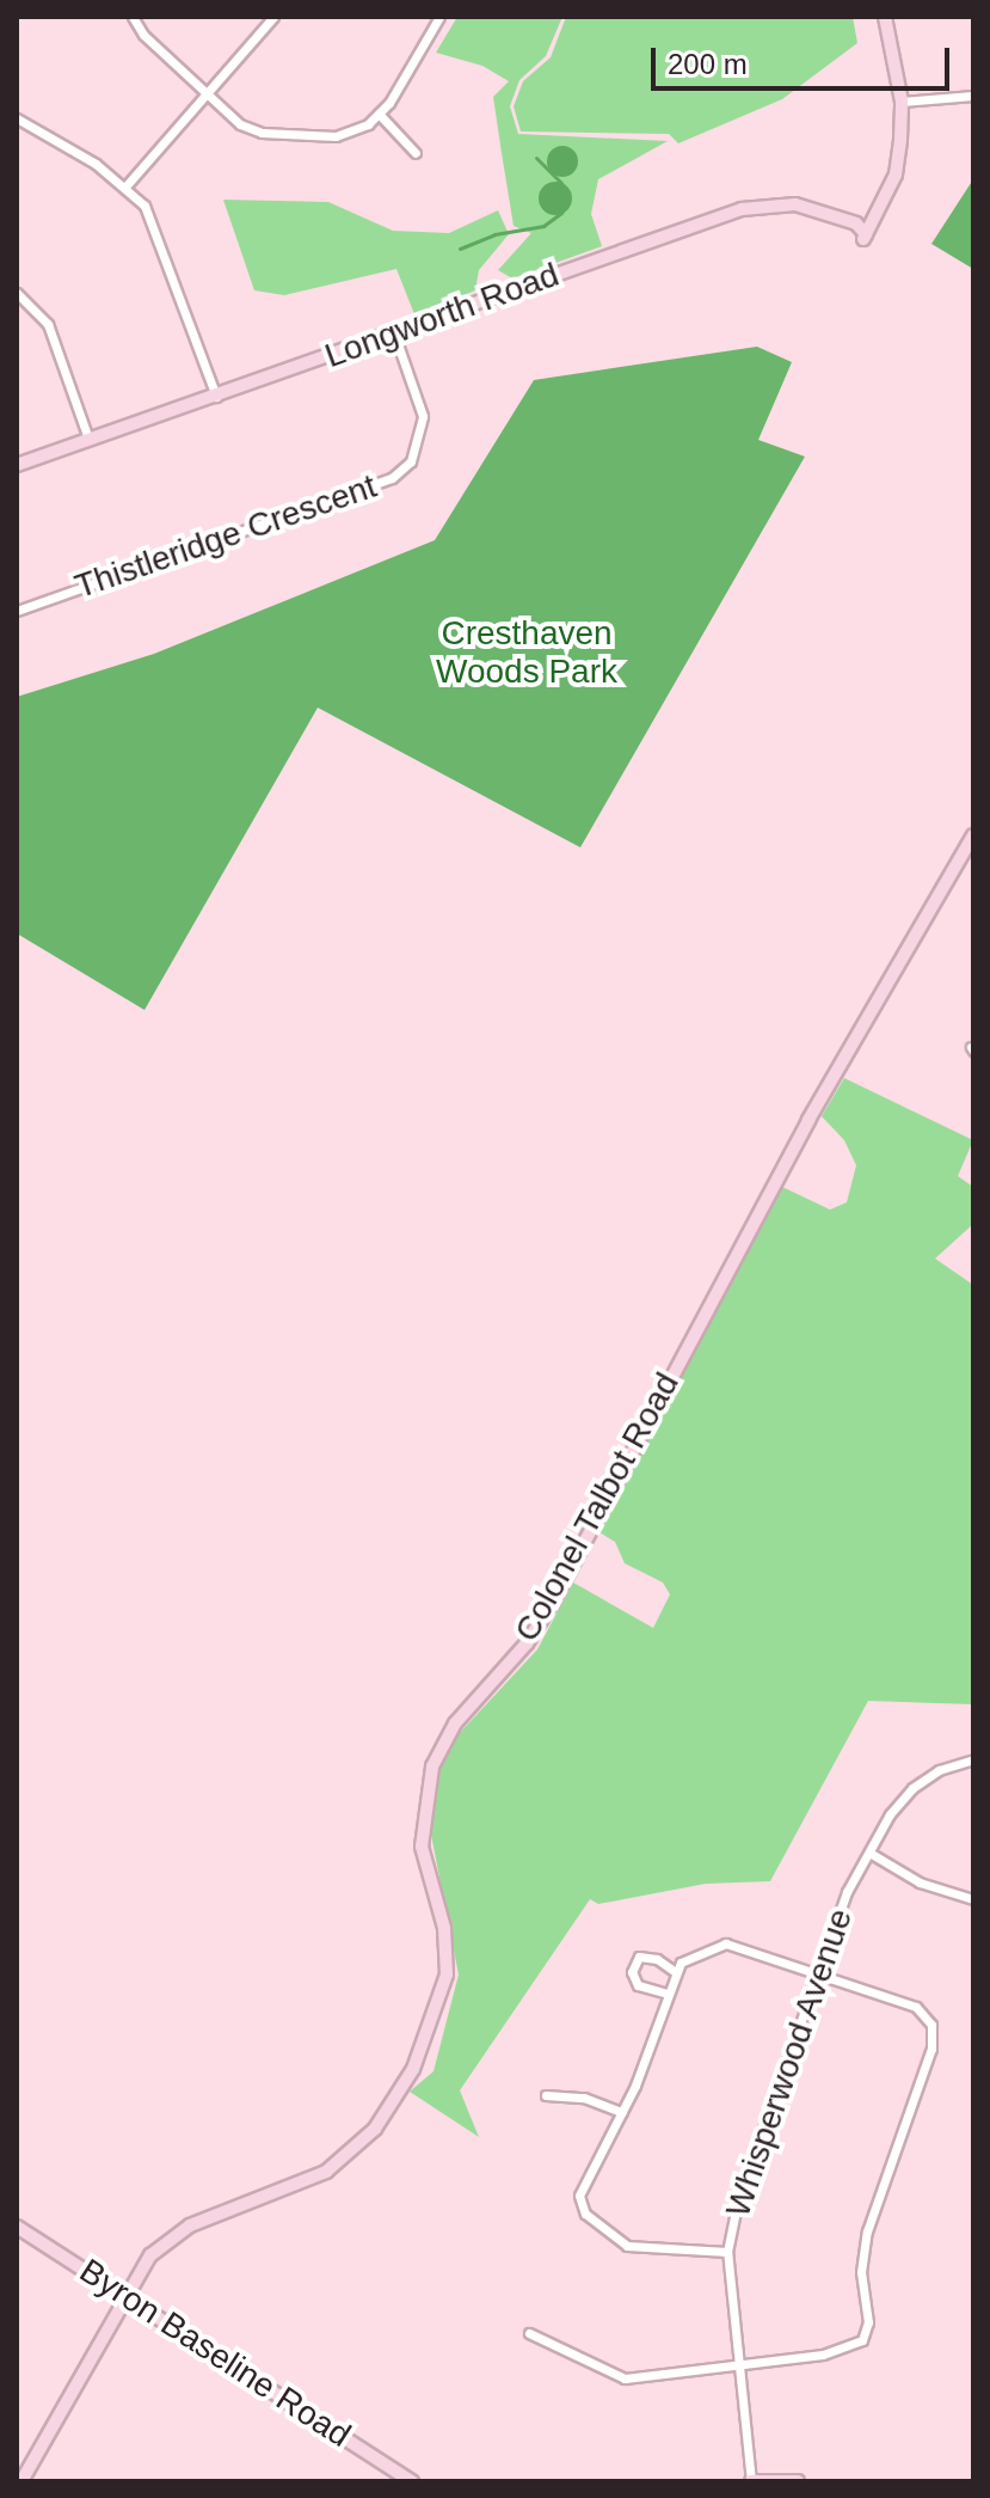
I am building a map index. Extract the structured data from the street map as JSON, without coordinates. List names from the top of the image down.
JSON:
{
  "streets": {
    "main road": ["Longworth Road", "Colonel Talbot Road", "Byron Baseline Road"],
    "street": ["Thistleridge Crescent", "Whisperwood Avenue"]
  },
  "crossings": [
    ["Longworth Road", "Thistleridge Crescent"],
    ["Colonel Talbot Road", "Byron Baseline Road"]
  ],
  "parks": ["Cresthaven Woods Park"],
  "scale_bar": "200 m"
}
